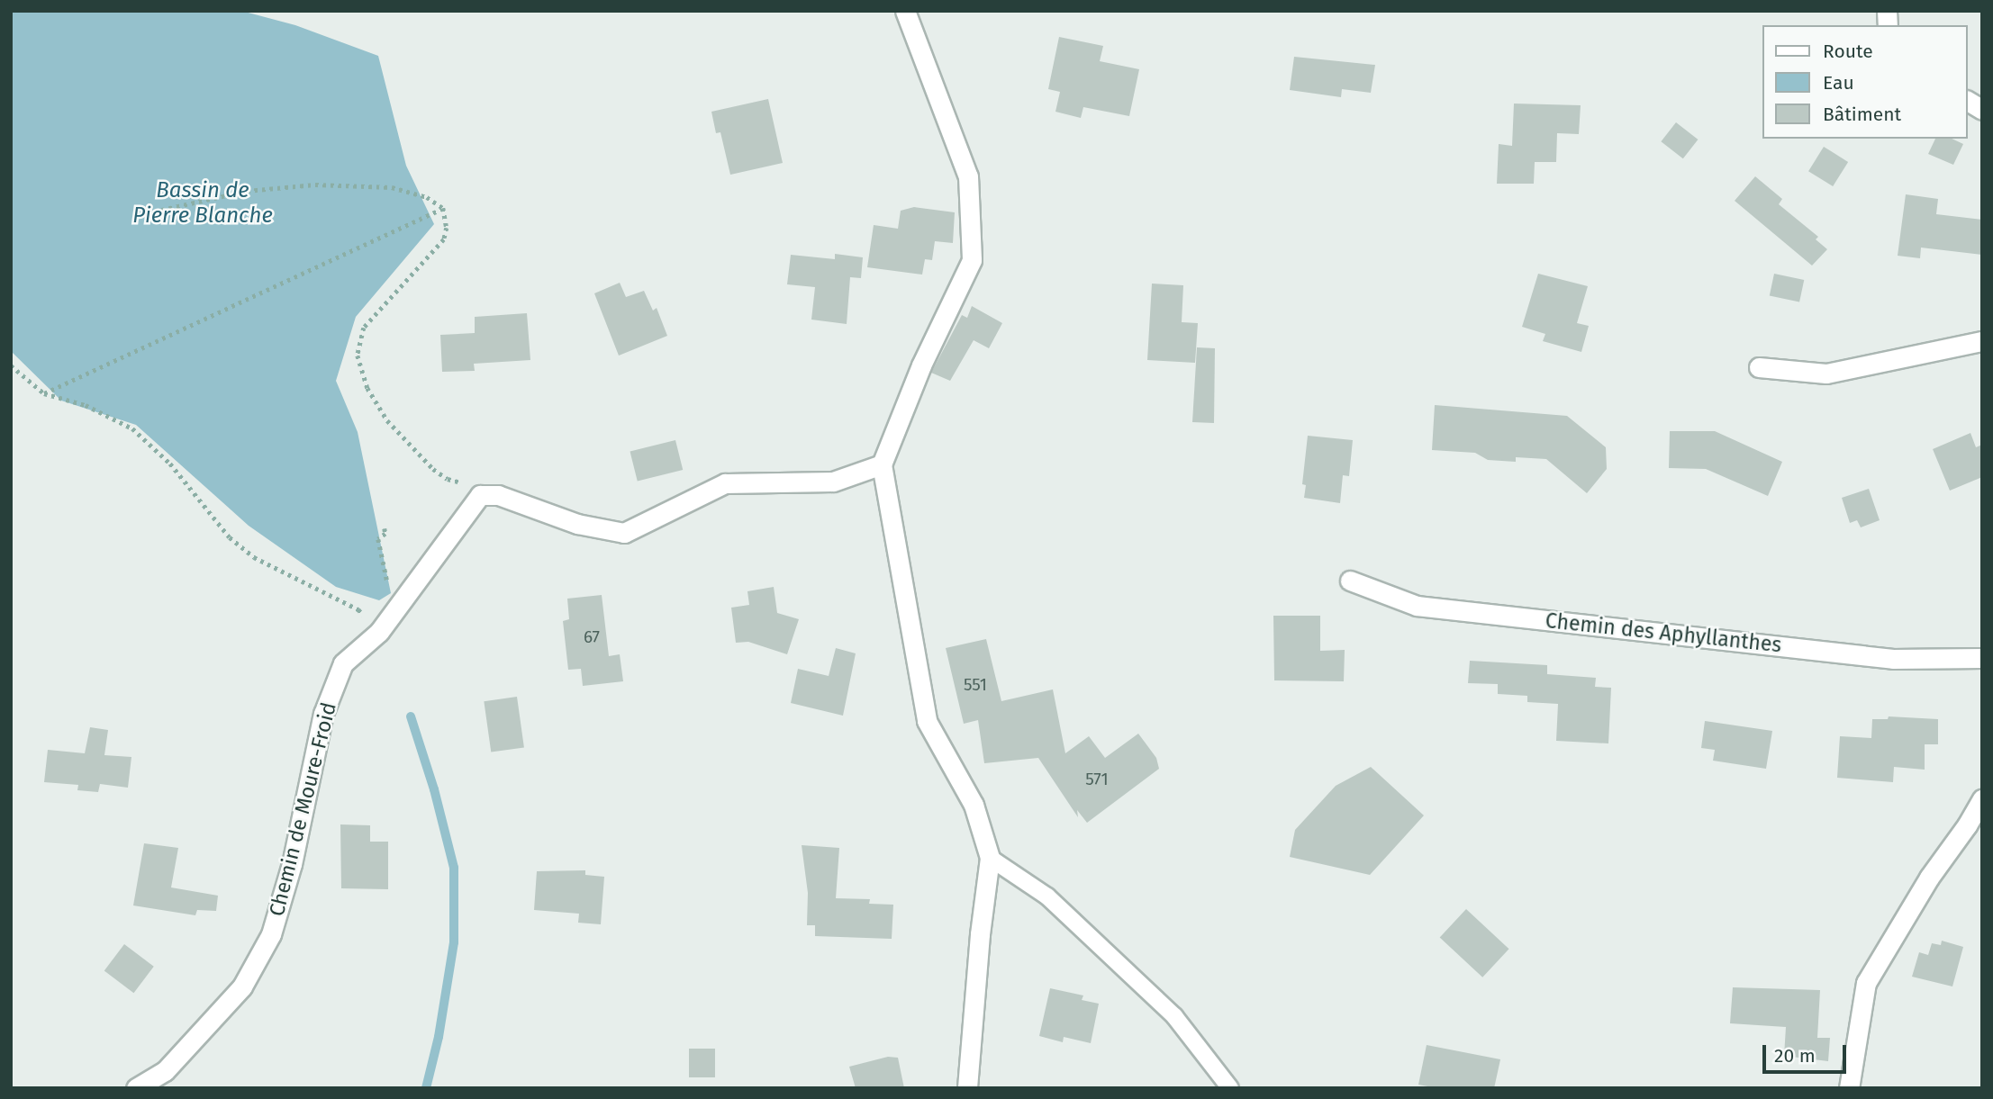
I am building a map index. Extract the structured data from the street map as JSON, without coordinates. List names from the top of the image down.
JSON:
{
  "streets": {
    "street": ["Chemin des Aphyllanthes", "Chemin de Moure-Froid"]
  },
  "water": ["Bassin de Pierre Blanche"],
  "house_numbers": ["67", "551", "571"],
  "legend": ["Route", "Eau", "Bâtiment"],
  "scale_bar": "20 m"
}
